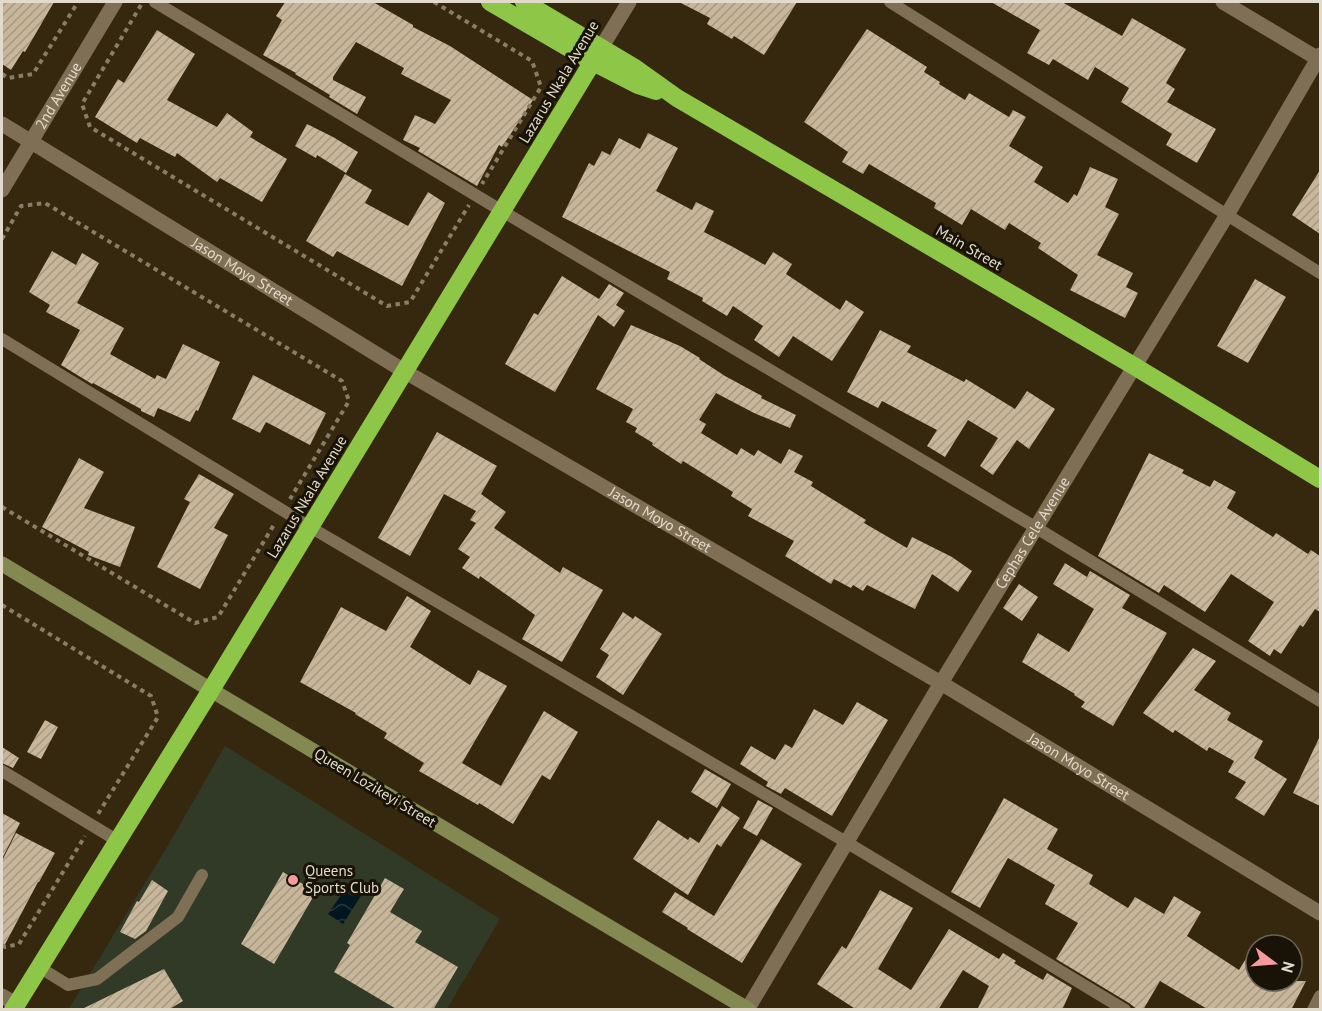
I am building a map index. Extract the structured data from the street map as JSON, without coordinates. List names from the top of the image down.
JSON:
{
  "streets": {
    "highway": ["Lazarus Nkala Avenue", "Main Street"],
    "street": [
      "2nd Avenue",
      "Jason Moyo Street",
      "Cephas Cele Avenue",
      "Queen Lozikeyi Street"
    ]
  },
  "crossings": [
    ["Lazarus Nkala Avenue", "Main Street"],
    ["Lazarus Nkala Avenue", "Jason Moyo Street"],
    ["Lazarus Nkala Avenue", "Queen Lozikeyi Street"],
    ["2nd Avenue", "Jason Moyo Street"],
    ["Main Street", "Cephas Cele Avenue"],
    ["Jason Moyo Street", "Cephas Cele Avenue"],
    ["Cephas Cele Avenue", "Queen Lozikeyi Street"]
  ],
  "places": ["Queens Sports Club"],
  "north": "right"
}
